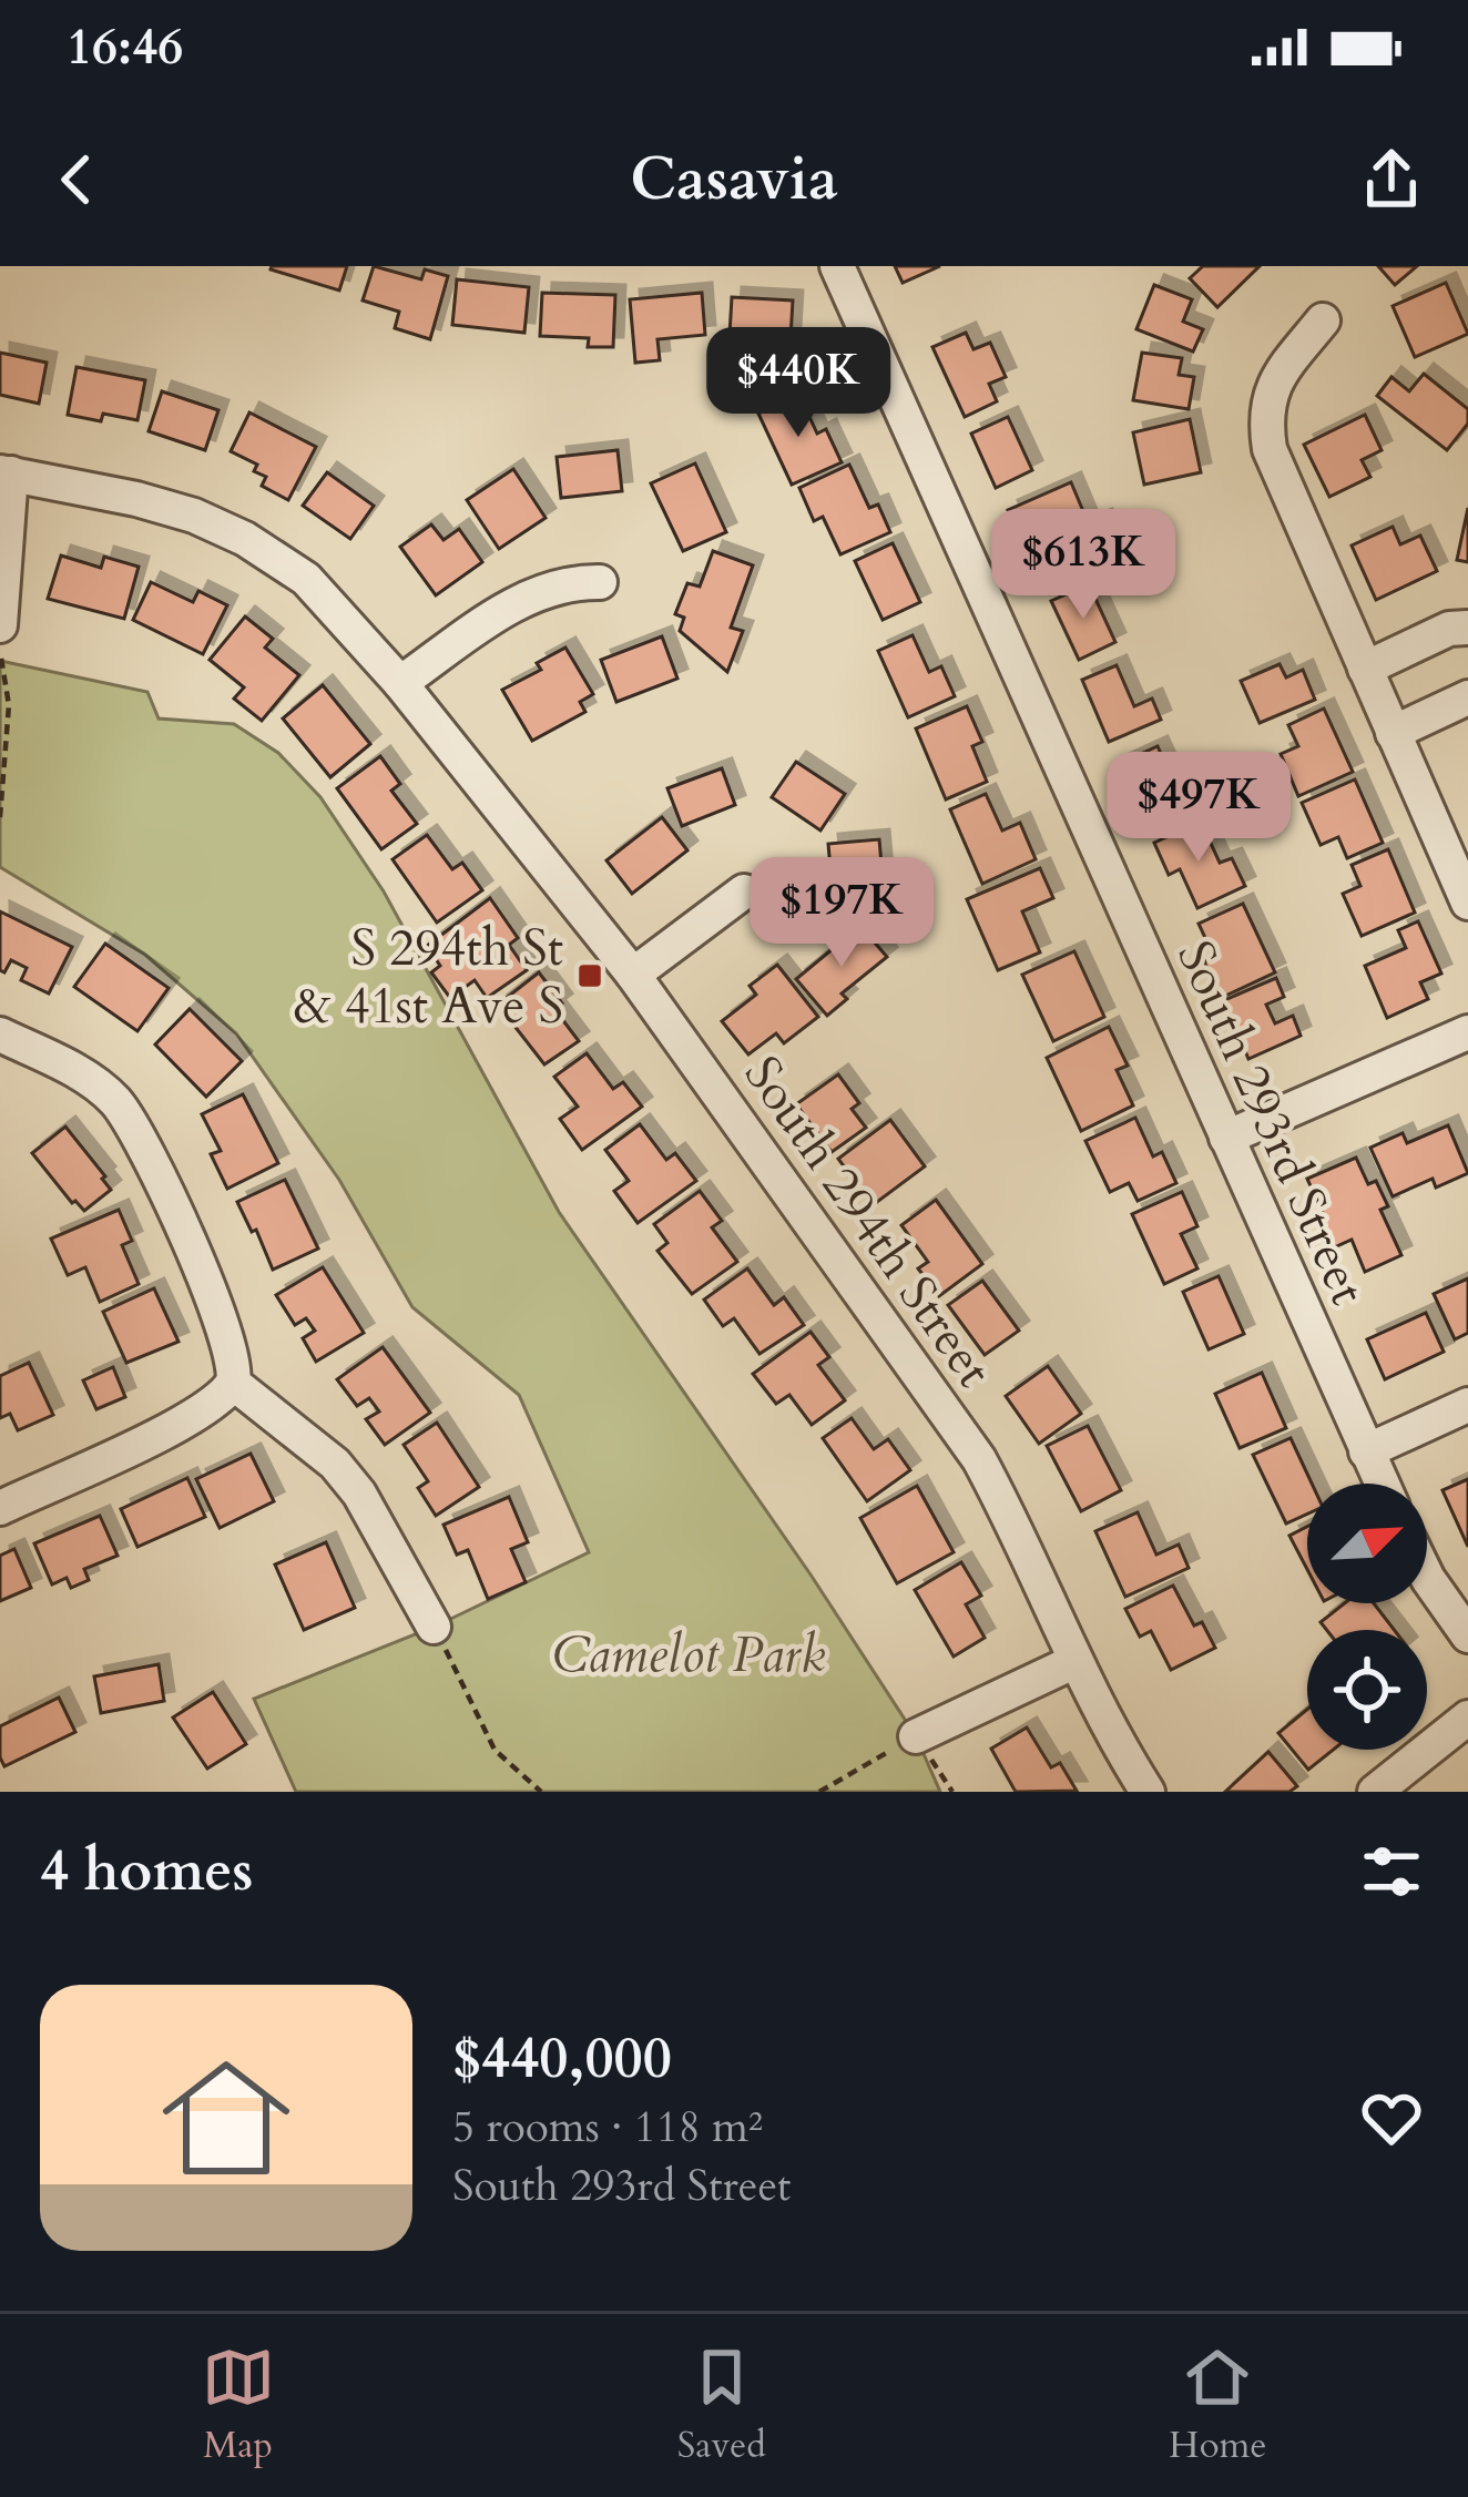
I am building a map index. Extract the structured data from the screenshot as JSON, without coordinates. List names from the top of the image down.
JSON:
{
  "streets": {
    "street": ["South 293rd Street", "South 294th Street"]
  },
  "parks": ["Camelot Park"],
  "places": {
    "transit": ["S 294th St & 41st Ave S"]
  },
  "north": "top right",
  "page": {
    "status": "16:46",
    "header": "Casavia",
    "price": [
      "$440K",
      "$613K",
      "$497K",
      "$197K"
    ],
    "heading": "4 homes",
    "list": [
      {
        "name": "$440,000",
        "note": "5 rooms · 118 m² · South 293rd Street"
      }
    ],
    "tabs": ["Map", "Saved", "Home"]
  }
}
